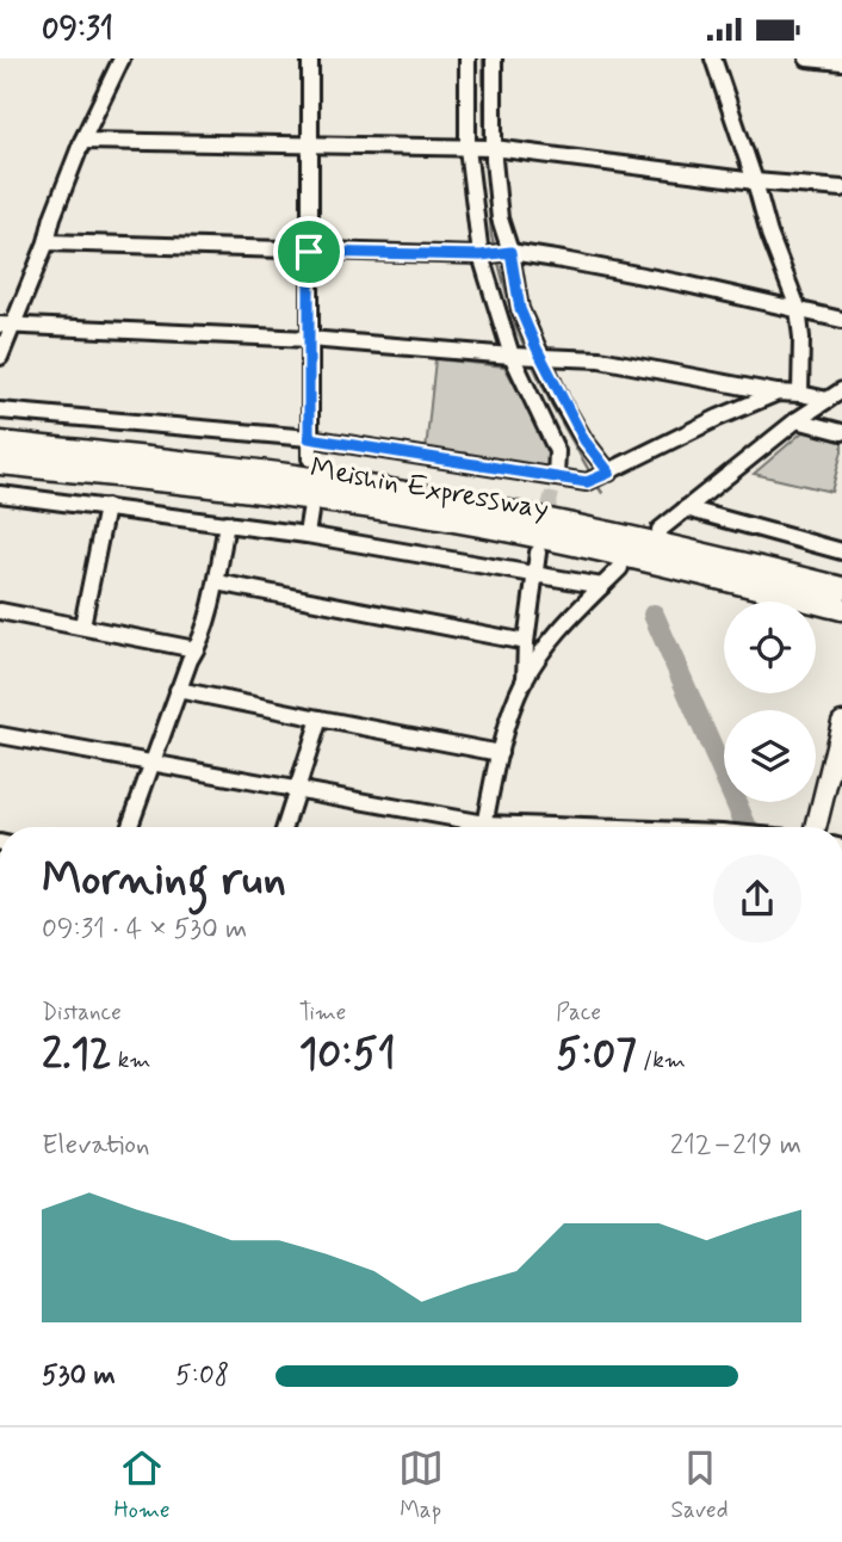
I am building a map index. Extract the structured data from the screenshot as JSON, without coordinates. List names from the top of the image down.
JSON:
{
  "streets": {
    "highway": ["Meishin Expressway"]
  },
  "page": {
    "status": "09:31",
    "heading": ["Morning run", "09:31 · 4 × 530 m"],
    "stats": [
      ["Distance", "2.12 km"],
      ["Time", "10:51"],
      ["Pace", "5:07 /km"]
    ],
    "chart": ["Elevation", "212–219 m"],
    "list": [
      {
        "name": "530 m",
        "note": "5:08"
      }
    ],
    "tabs": ["Home", "Map", "Saved"]
  }
}
